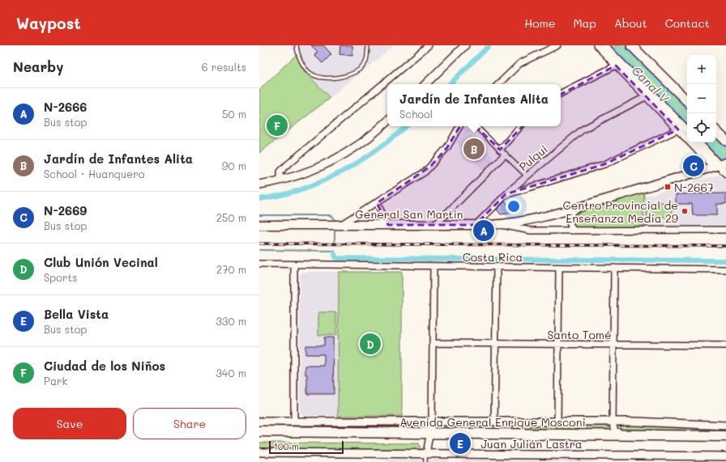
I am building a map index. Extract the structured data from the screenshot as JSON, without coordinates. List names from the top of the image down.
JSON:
{
  "streets": {
    "highway": ["Avenida General Enrique Mosconi"],
    "main road": ["General San Martín"],
    "street": [
      "Pulqui",
      "Costa Rica",
      "Santo Tomé",
      "Juan Julián Lastra"
    ]
  },
  "crossings": [
    ["Pulqui", "General San Martín"]
  ],
  "water": ["Canal V"],
  "places": {
    "transit": ["N-2667"],
    "other": ["Centro Provincial de Enseñanza Media 29"]
  },
  "scale_bar": "100 m",
  "page": {
    "header": "Waypost",
    "nav": [
      "Home",
      "Map",
      "About",
      "Contact"
    ],
    "heading": ["Nearby", "6 results"],
    "map_buttons": ["+", "−"],
    "popup": ["Jardín de Infantes Alita", "School"],
    "list": [
      {
        "mark": "A",
        "name": "N-2666",
        "note": "Bus stop",
        "value": "50 m"
      },
      {
        "mark": "B",
        "name": "Jardín de Infantes Alita",
        "note": "School · Huanquero",
        "value": "90 m"
      },
      {
        "mark": "C",
        "name": "N-2669",
        "note": "Bus stop",
        "value": "250 m"
      },
      {
        "mark": "D",
        "name": "Club Unión Vecinal",
        "note": "Sports",
        "value": "270 m"
      },
      {
        "mark": "E",
        "name": "Bella Vista",
        "note": "Bus stop",
        "value": "330 m"
      },
      {
        "mark": "F",
        "name": "Ciudad de los Niños",
        "note": "Park",
        "value": "340 m"
      }
    ],
    "pins": [
      "F",
      "B",
      "C",
      "A",
      "D",
      "E"
    ],
    "buttons": ["Save", "Share"],
    "scale": "100 m"
  }
}
